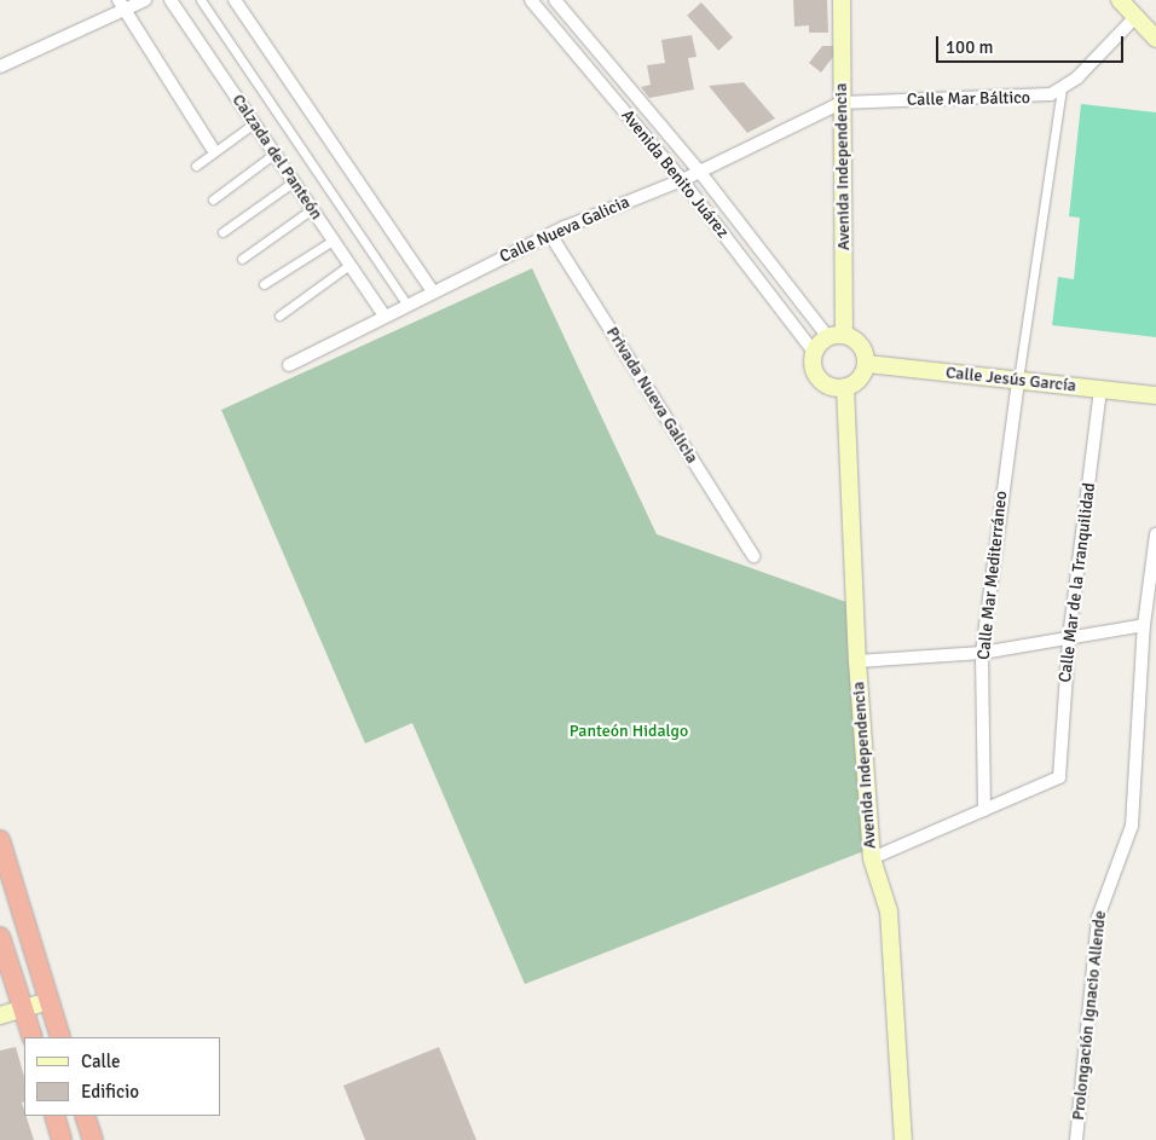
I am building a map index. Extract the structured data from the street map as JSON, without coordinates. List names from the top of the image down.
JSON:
{
  "streets": {
    "main road": ["Avenida Independencia", "Calle Jesús García"],
    "street": [
      "Calle Mar Báltico",
      "Calzada del Panteón",
      "Avenida Benito Juárez",
      "Calle Nueva Galicia",
      "Privada Nueva Galicia",
      "Calle Mar Mediterráneo",
      "Calle Mar de la Tranquilidad",
      "Prolongación Ignacio Allende"
    ]
  },
  "crossings": [
    ["Calle Mar Báltico", "Avenida Independencia"],
    ["Calle Mar Báltico", "Calle Nueva Galicia"],
    ["Calzada del Panteón", "Calle Nueva Galicia"],
    ["Avenida Independencia", "Avenida Benito Juárez"],
    ["Avenida Independencia", "Calle Nueva Galicia"],
    ["Avenida Independencia", "Calle Jesús García"],
    ["Avenida Benito Juárez", "Calle Nueva Galicia"],
    ["Avenida Benito Juárez", "Calle Jesús García"],
    ["Calle Nueva Galicia", "Privada Nueva Galicia"],
    ["Calle Jesús García", "Calle Mar Mediterráneo"],
    ["Calle Jesús García", "Calle Mar de la Tranquilidad"],
    ["Calle Mar Mediterráneo", "Calle Mar de la Tranquilidad"]
  ],
  "parks": ["Panteón Hidalgo"],
  "legend": ["Calle", "Edificio"],
  "scale_bar": "100 m"
}
